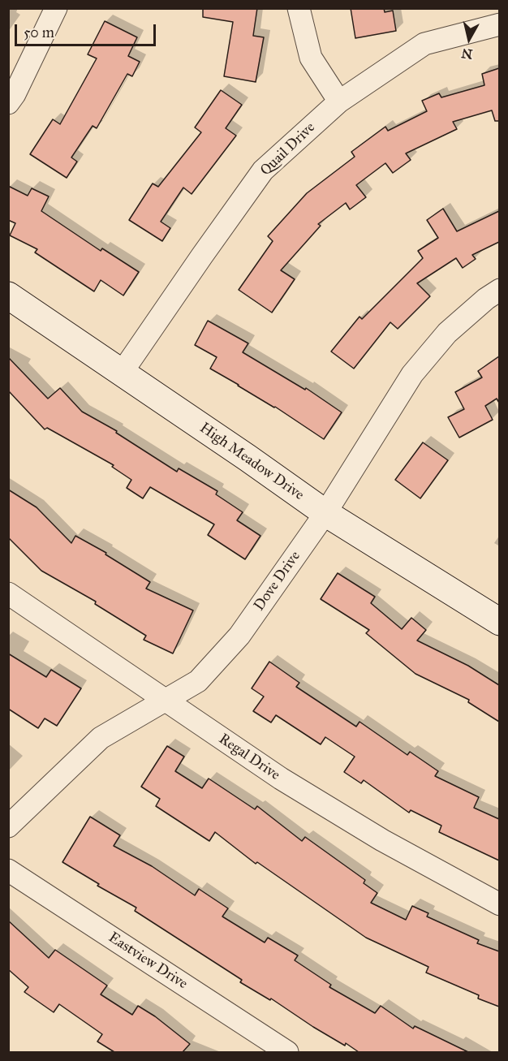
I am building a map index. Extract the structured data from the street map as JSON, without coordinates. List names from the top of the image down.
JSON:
{
  "streets": {
    "street": [
      "Quail Drive",
      "High Meadow Drive",
      "Dove Drive",
      "Regal Drive",
      "Eastview Drive"
    ]
  },
  "crossings": [
    ["Quail Drive", "High Meadow Drive"],
    ["High Meadow Drive", "Dove Drive"],
    ["Dove Drive", "Regal Drive"]
  ],
  "scale_bar": "50 m",
  "north": "bottom"
}
